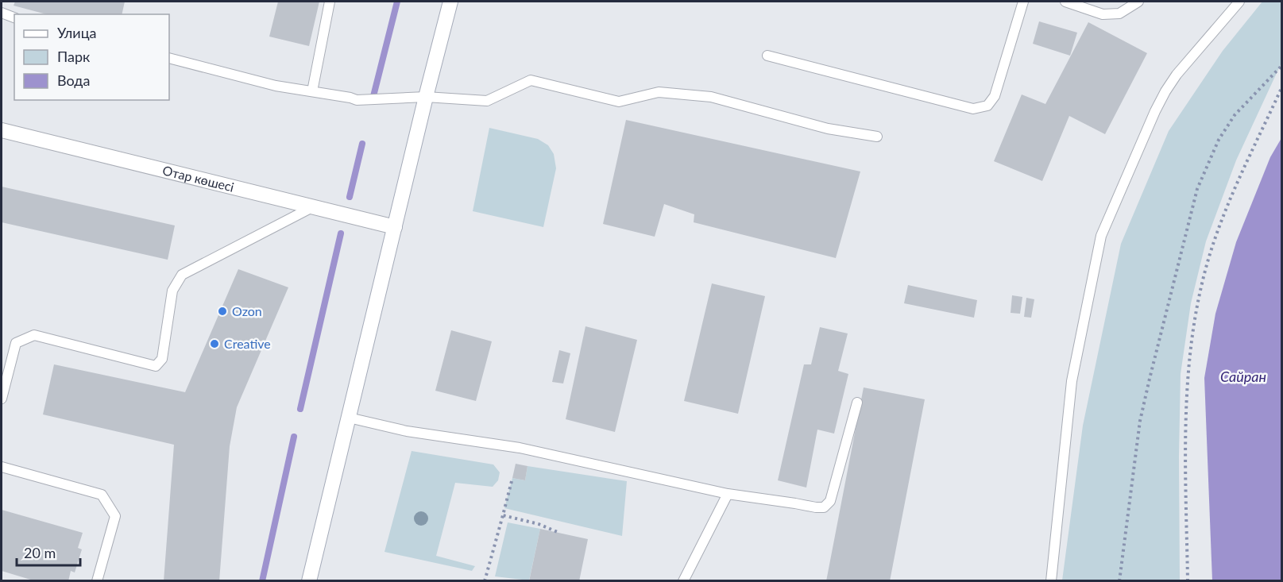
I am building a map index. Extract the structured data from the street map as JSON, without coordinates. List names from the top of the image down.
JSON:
{
  "streets": {
    "main road": ["Отар көшесі"]
  },
  "water": ["Сайран"],
  "places": ["Ozon", "Creative"],
  "legend": ["Улица", "Парк", "Вода"],
  "scale_bar": "20 m"
}
